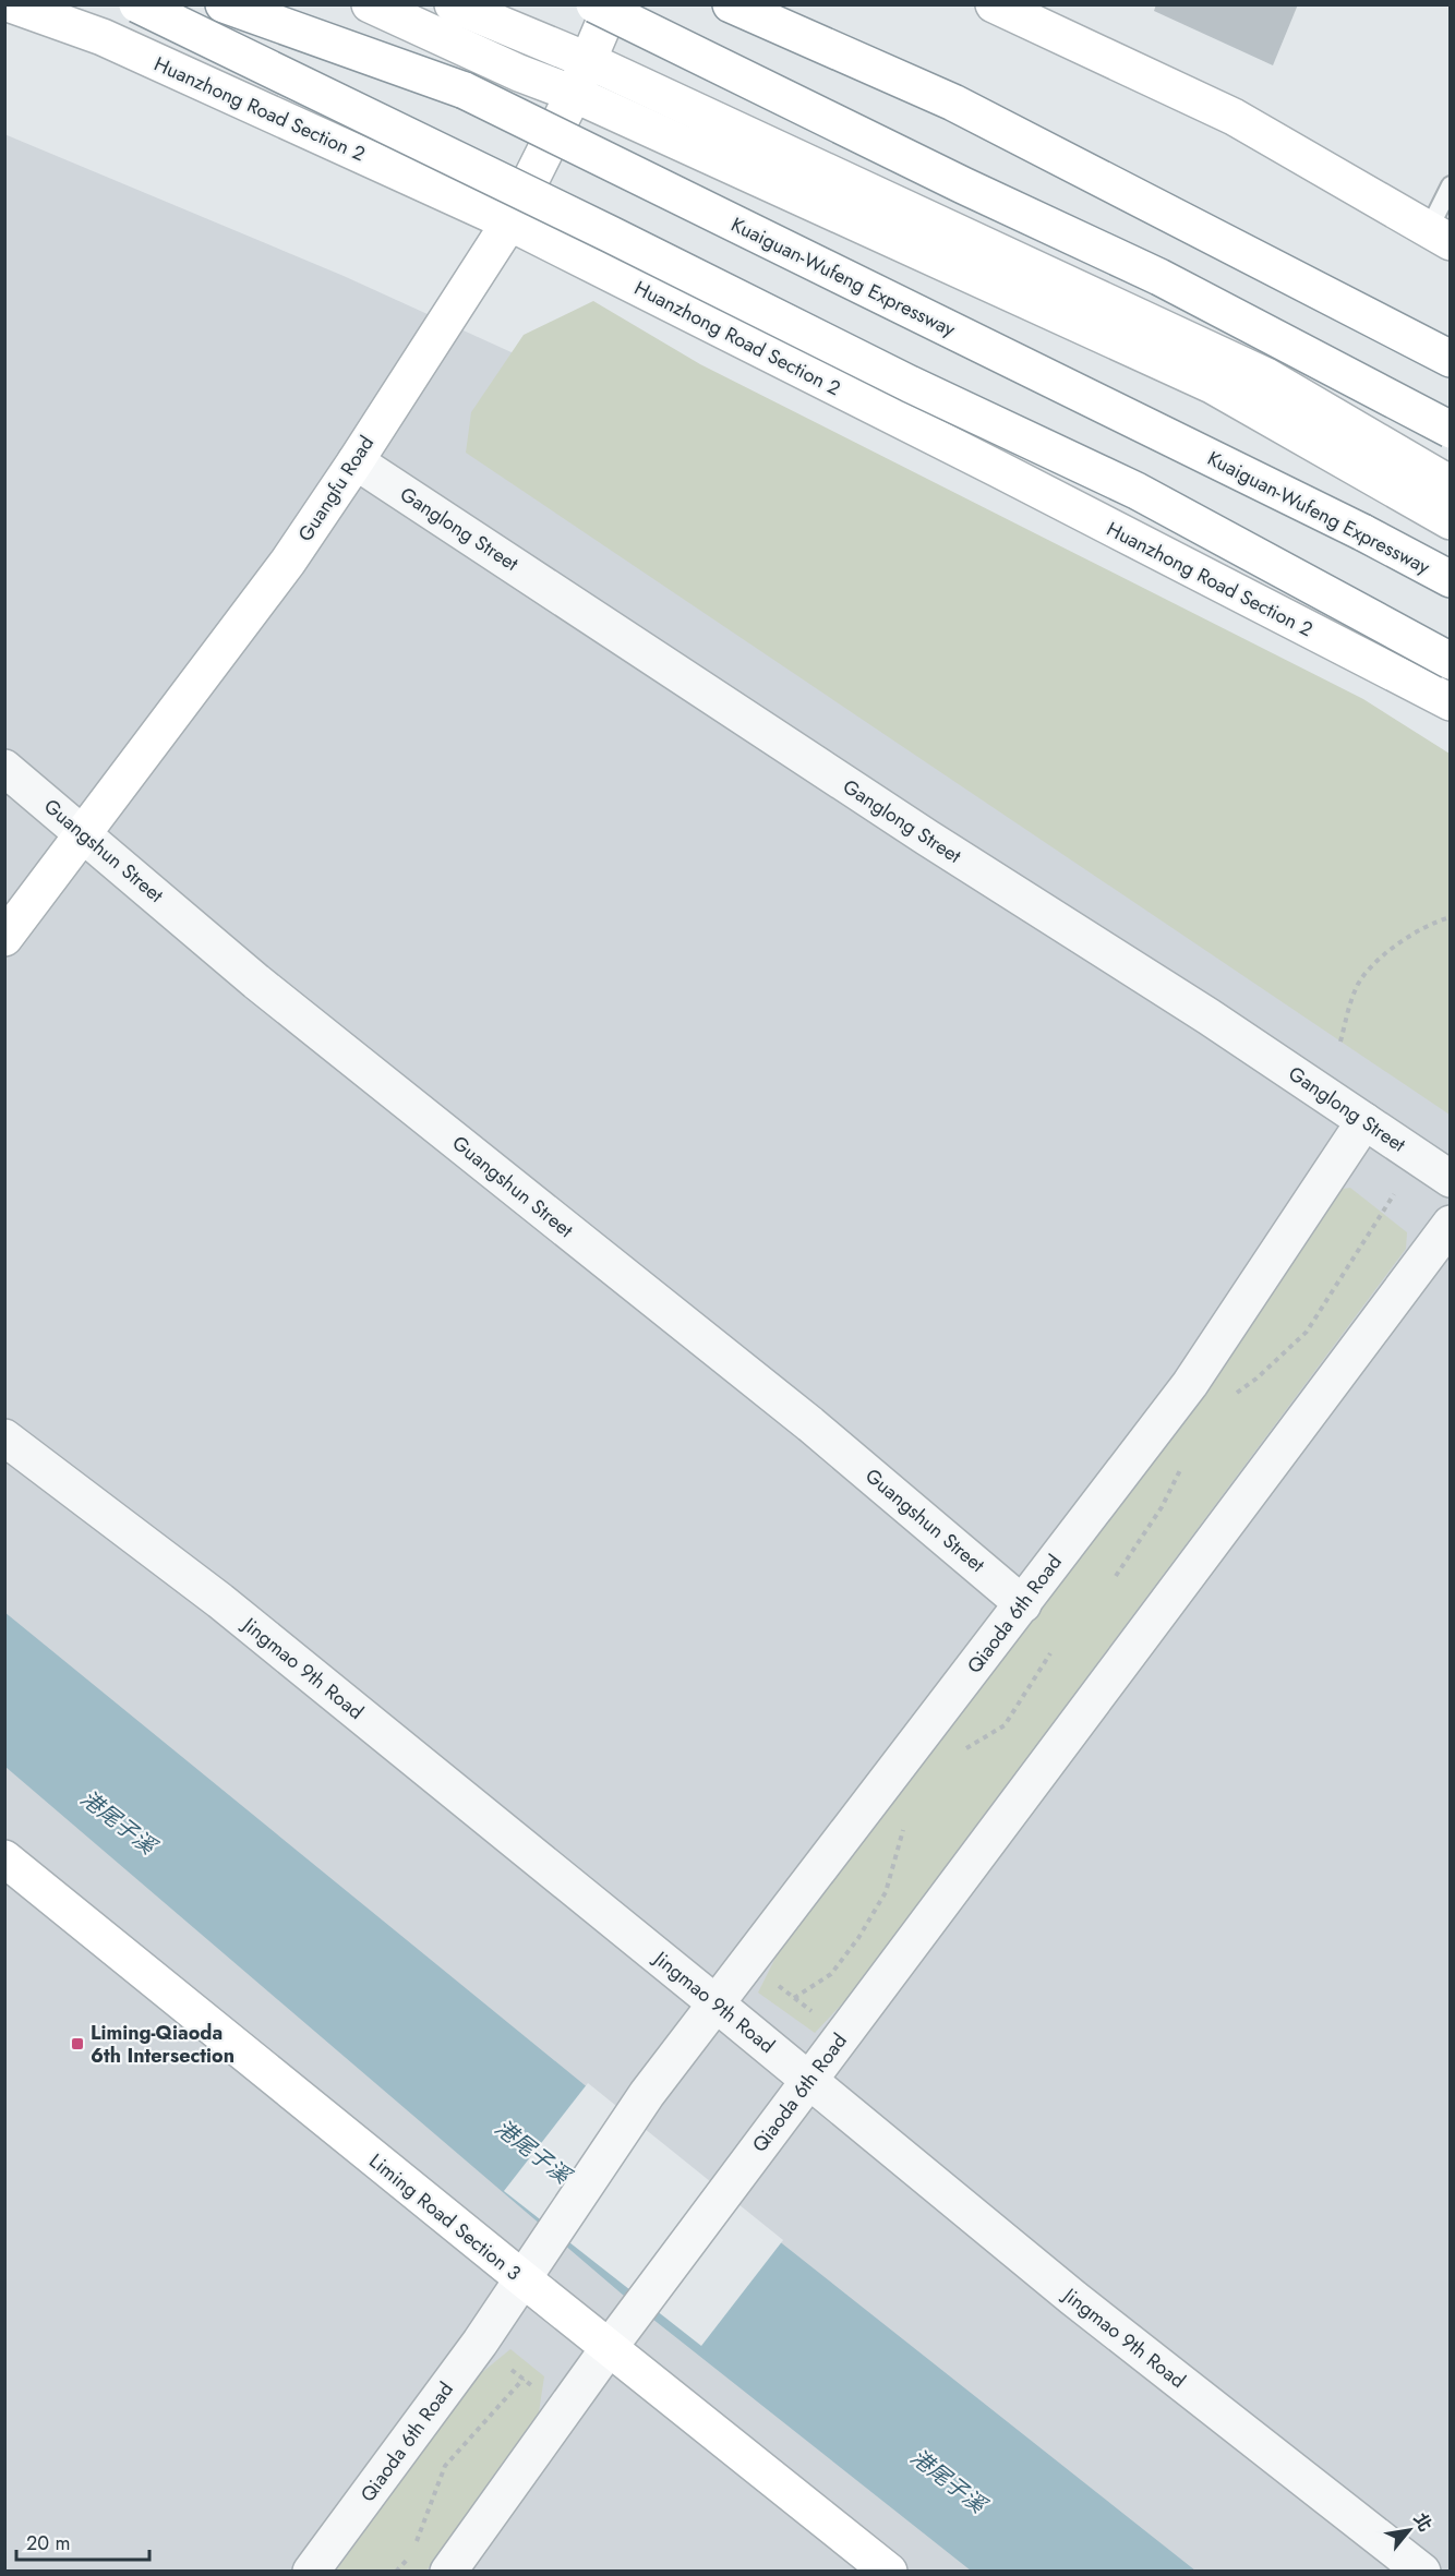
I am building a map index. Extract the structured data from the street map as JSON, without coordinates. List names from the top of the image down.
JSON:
{
  "streets": {
    "main road": [
      "Huanzhong Road Section 2",
      "Kuaiguan-Wufeng Expressway",
      "Guangfu Road",
      "Liming Road Section 3"
    ],
    "street": [
      "Ganglong Street",
      "Guangshun Street",
      "Qiaoda 6th Road",
      "Jingmao 9th Road"
    ]
  },
  "crossings": [
    ["Huanzhong Road Section 2", "Guangfu Road"],
    ["Guangfu Road", "Ganglong Street"],
    ["Guangfu Road", "Guangshun Street"],
    ["Ganglong Street", "Qiaoda 6th Road"],
    ["Guangshun Street", "Qiaoda 6th Road"],
    ["Qiaoda 6th Road", "Jingmao 9th Road"],
    ["Qiaoda 6th Road", "Liming Road Section 3"]
  ],
  "water": ["港尾子溪"],
  "places": {
    "transit": ["Liming-Qiaoda 6th Intersection"]
  },
  "scale_bar": "20 m",
  "north": "top right"
}
